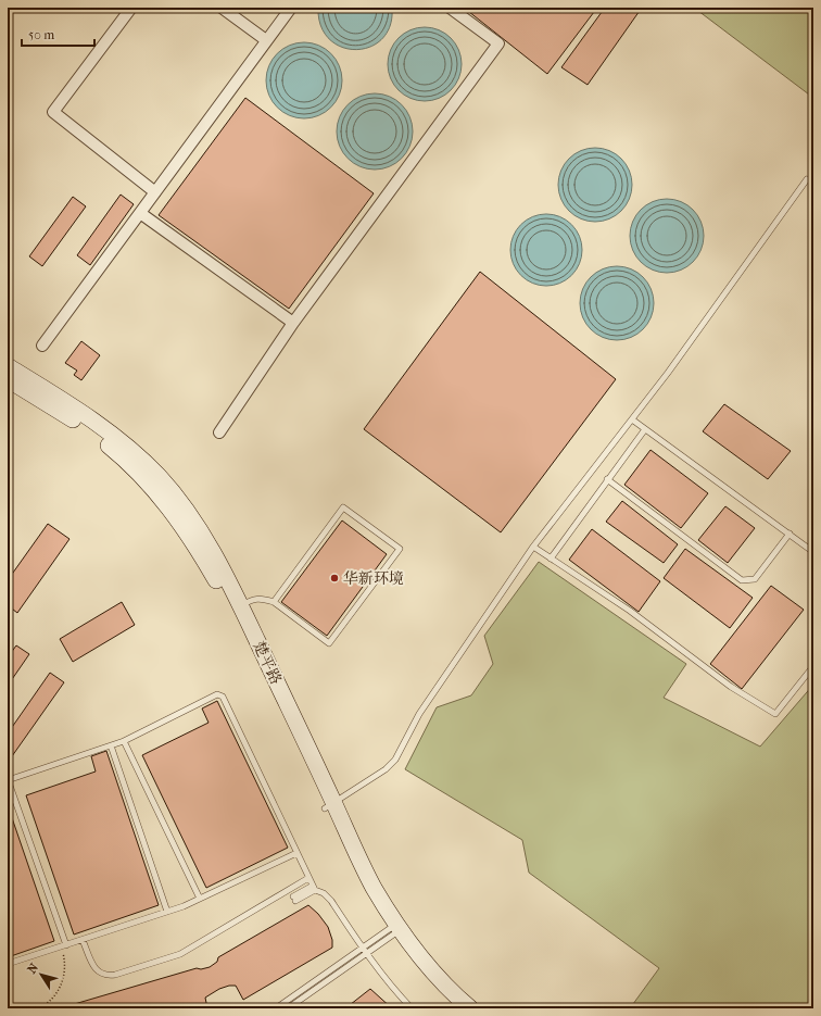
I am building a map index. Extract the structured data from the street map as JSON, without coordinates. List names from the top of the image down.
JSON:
{
  "streets": {
    "main road": ["楚平路"]
  },
  "places": ["华新环境"],
  "scale_bar": "50 m",
  "north": "top left"
}
